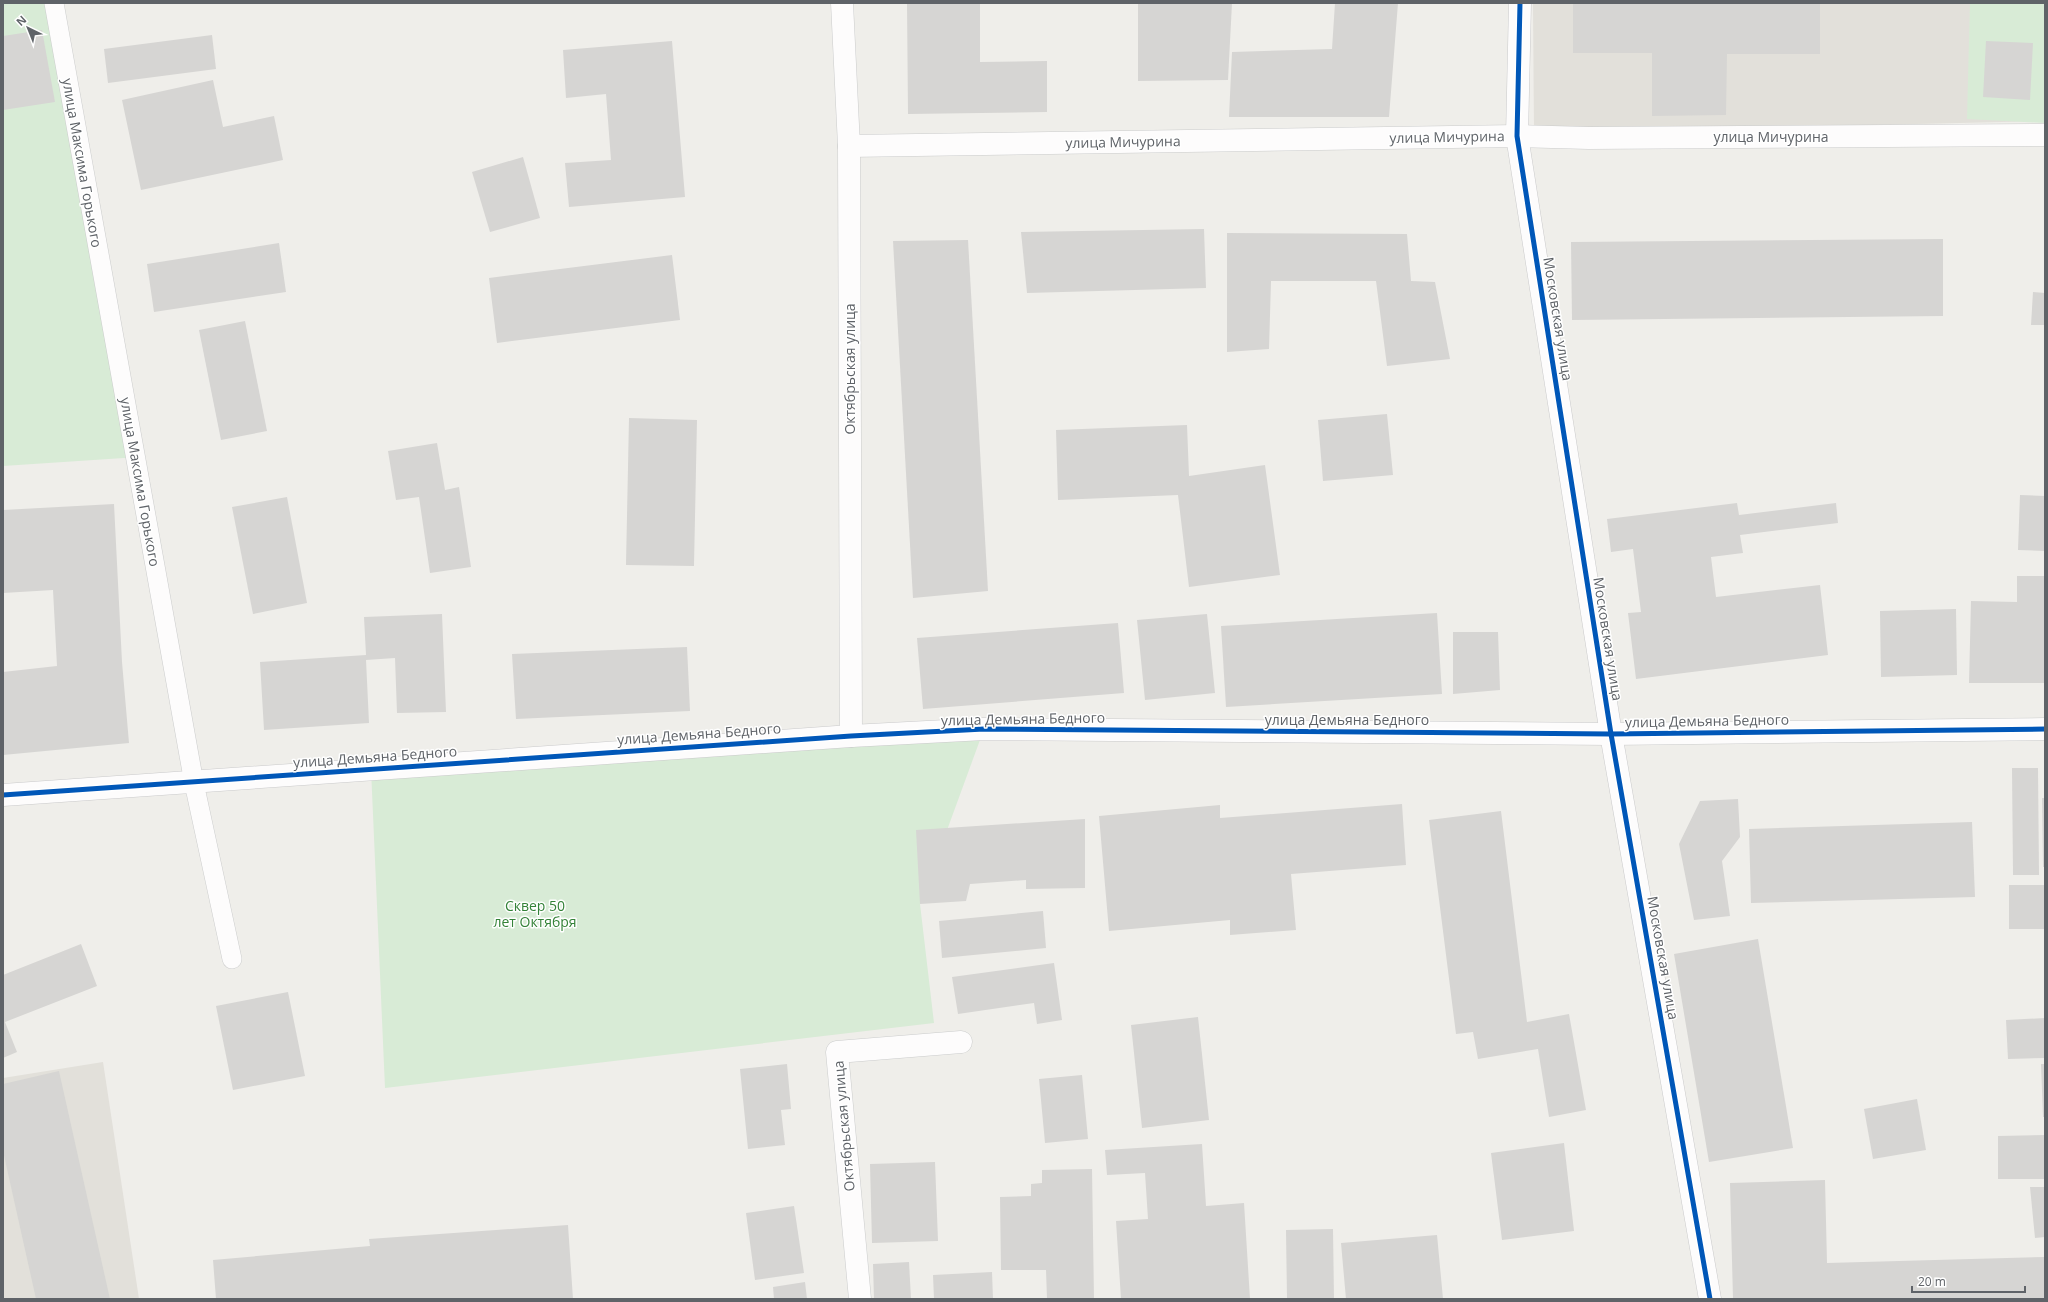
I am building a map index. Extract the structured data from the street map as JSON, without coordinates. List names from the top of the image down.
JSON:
{
  "streets": {
    "street": [
      "улица Мичурина",
      "Московская улица",
      "Октябрьская улица",
      "улица Демьяна Бедного"
    ],
    "lane": ["улица Максима Горького"]
  },
  "crossings": [
    ["улица Мичурина", "Московская улица"],
    ["улица Мичурина", "Октябрьская улица"],
    ["улица Максима Горького", "улица Демьяна Бедного"],
    ["Московская улица", "улица Демьяна Бедного"],
    ["Октябрьская улица", "улица Демьяна Бедного"]
  ],
  "parks": ["Сквер 50 лет Октября"],
  "scale_bar": "20 m",
  "north": "top left"
}
